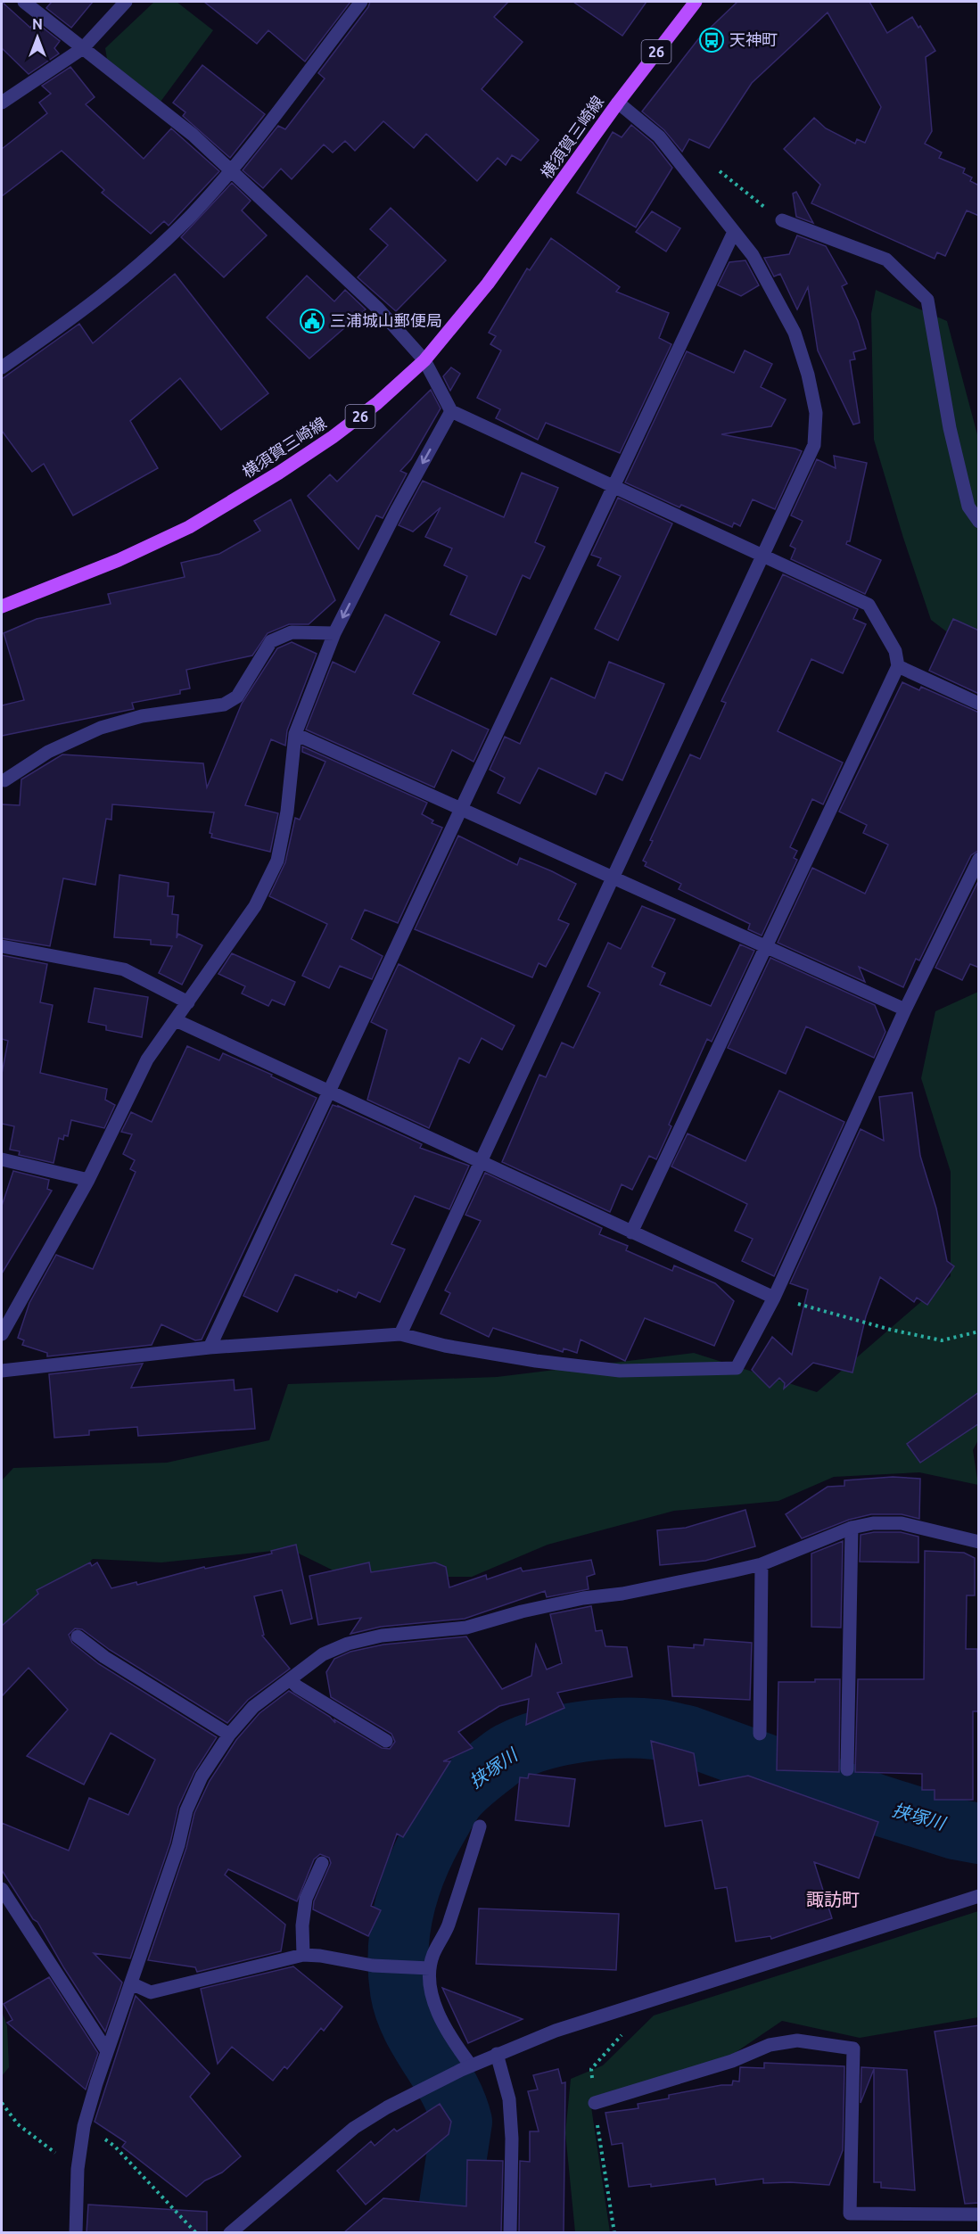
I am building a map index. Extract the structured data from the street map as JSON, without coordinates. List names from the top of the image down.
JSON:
{
  "streets": {
    "main road": ["26", "横須賀三崎線"]
  },
  "districts": ["諏訪町"],
  "water": ["挟塚川"],
  "places": {
    "bus stop": ["天神町"],
    "public building": ["三浦城山郵便局"]
  },
  "north": "top"
}
